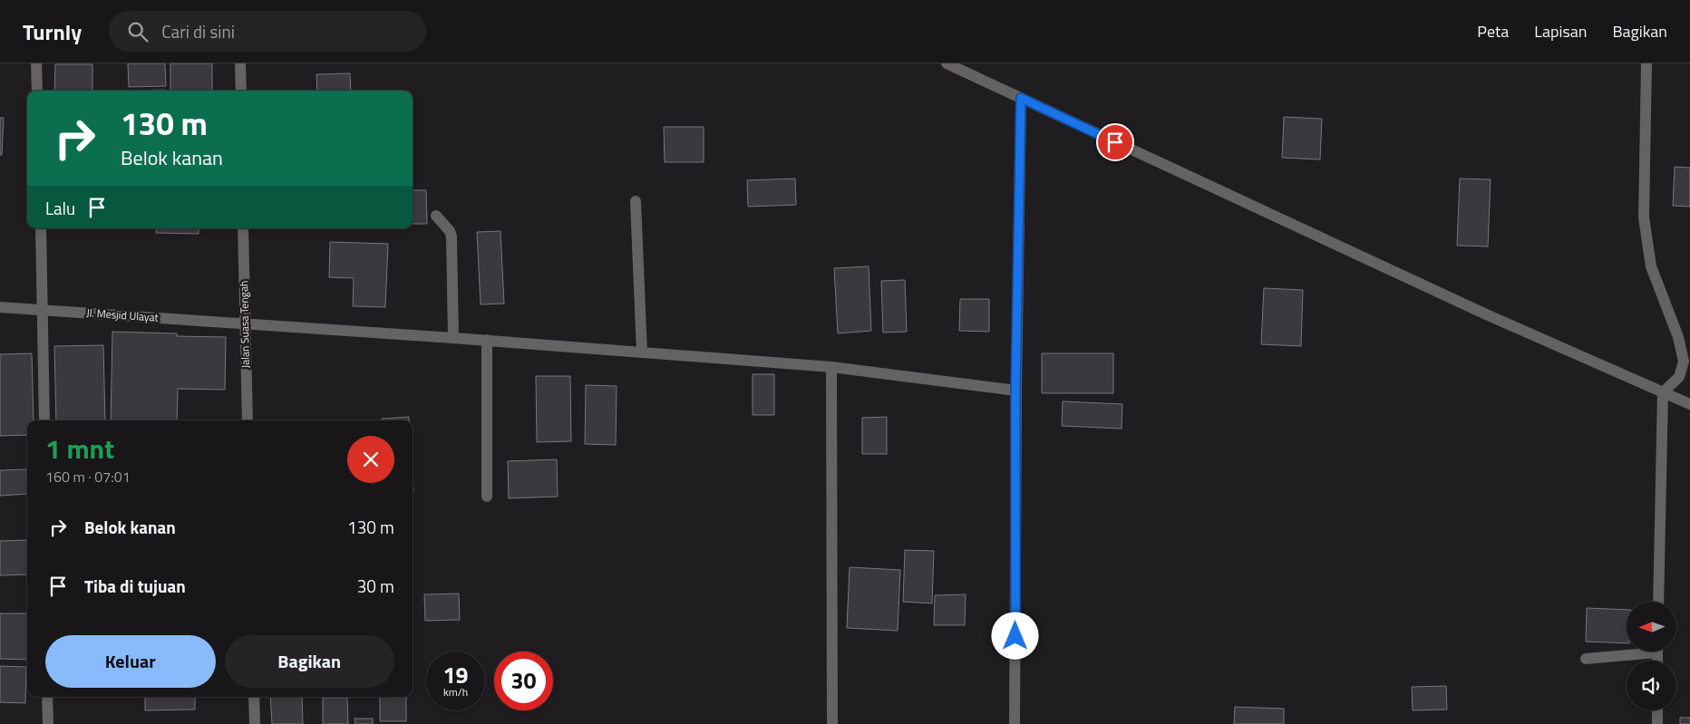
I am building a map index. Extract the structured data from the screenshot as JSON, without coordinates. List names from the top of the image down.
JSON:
{
  "streets": {
    "street": ["Jl. Mesjid Ulayat", "Jalan Suasa Tengah"]
  },
  "crossings": [
    ["Jl. Mesjid Ulayat", "Jalan Suasa Tengah"]
  ],
  "north": "left",
  "page": {
    "header": "Turnly",
    "search": "Cari di sini",
    "nav": ["Peta", "Lapisan", "Bagikan"],
    "turn": ["130 m", "Belok kanan"],
    "then": "Lalu",
    "heading": ["1 mnt", "160 m · 07:01"],
    "list": [
      {
        "name": "Belok kanan",
        "value": "130 m"
      },
      {
        "name": "Tiba di tujuan",
        "value": "30 m"
      }
    ],
    "buttons": ["Keluar", "Bagikan"],
    "speed": "19 km/h",
    "limit": "30"
  }
}
